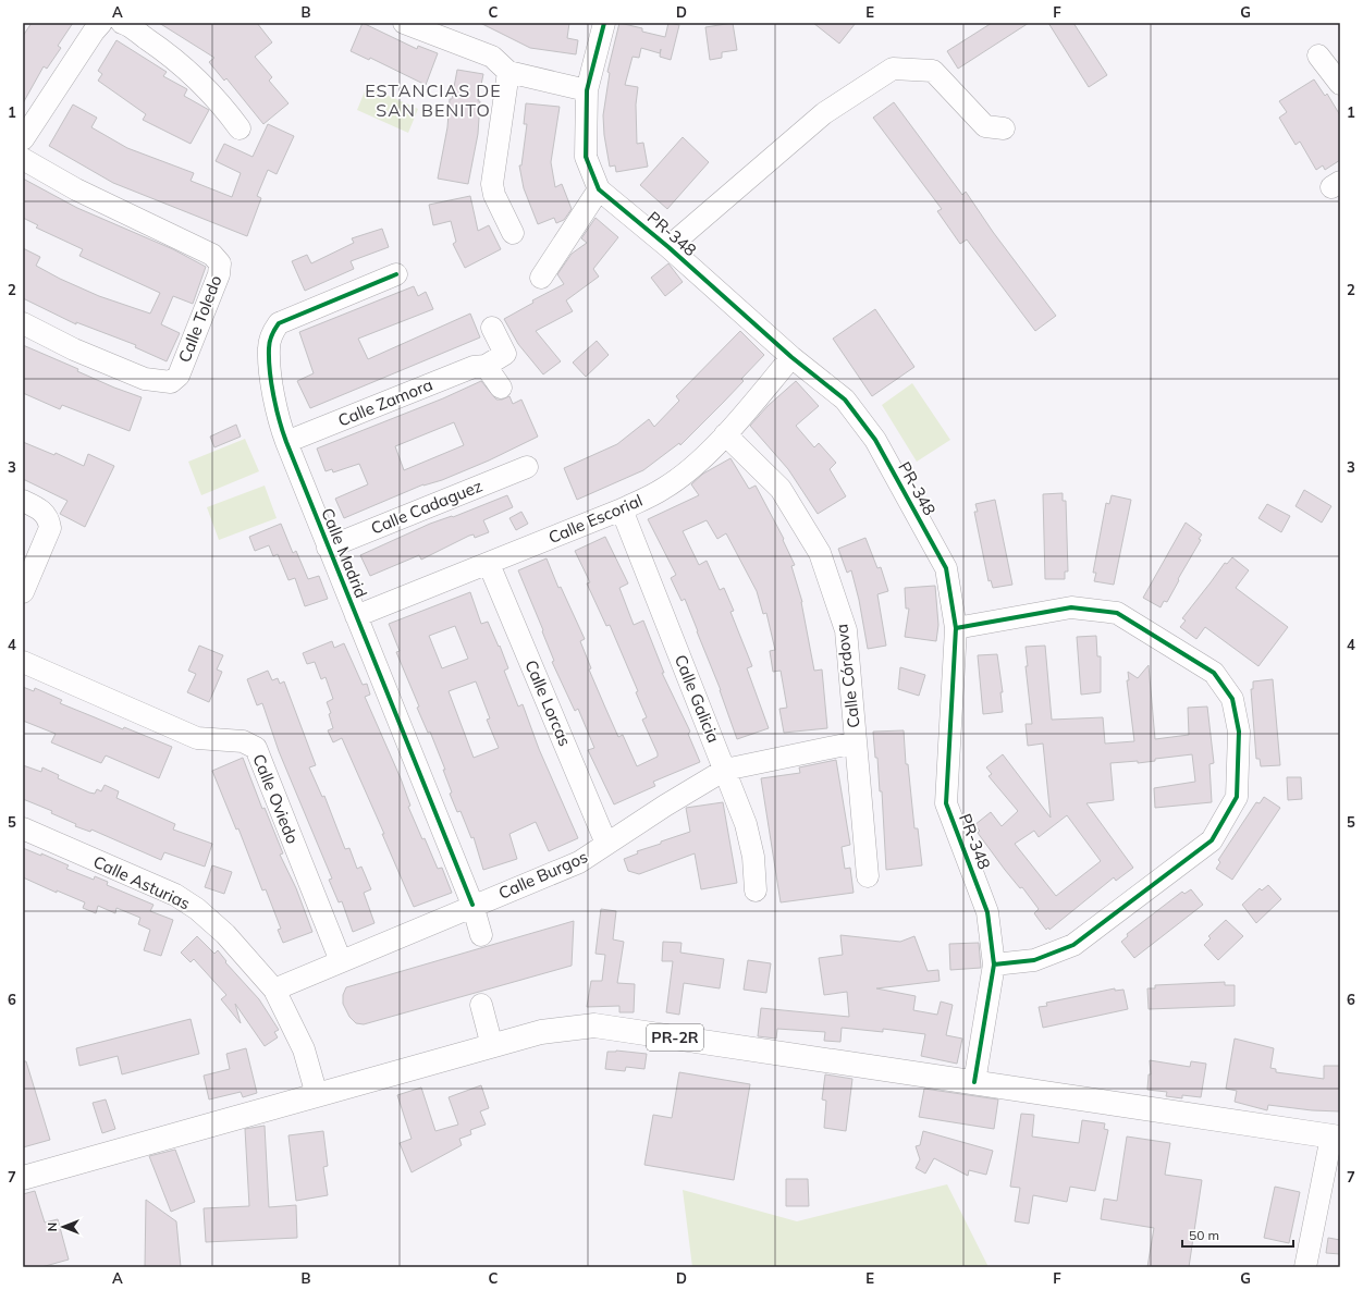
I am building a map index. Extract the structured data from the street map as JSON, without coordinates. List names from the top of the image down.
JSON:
{
  "streets": {
    "main road": ["PR-2R"],
    "street": [
      "PR-348",
      "Calle Toledo",
      "Calle Zamora",
      "Calle Cadaguez",
      "Calle Escorial",
      "Calle Madrid",
      "Calle Córdova",
      "Calle Galicia",
      "Calle Lorcas",
      "Calle Oviedo",
      "Calle Burgos",
      "Calle Asturias"
    ]
  },
  "crossings": [
    ["PR-348", "Calle Escorial"],
    ["PR-348", "PR-2R"],
    ["Calle Zamora", "Calle Madrid"],
    ["Calle Cadaguez", "Calle Madrid"],
    ["Calle Escorial", "Calle Madrid"],
    ["Calle Escorial", "Calle Córdova"],
    ["Calle Escorial", "Calle Galicia"],
    ["Calle Escorial", "Calle Lorcas"],
    ["Calle Madrid", "Calle Burgos"],
    ["Calle Córdova", "Calle Burgos"],
    ["Calle Galicia", "Calle Burgos"],
    ["Calle Lorcas", "Calle Burgos"],
    ["Calle Oviedo", "Calle Burgos"],
    ["Calle Burgos", "Calle Asturias"],
    ["Calle Asturias", "PR-2R"]
  ],
  "districts": ["ESTANCIAS DE SAN BENITO"],
  "scale_bar": "50 m",
  "north": "left",
  "grid": {
    "columns": [
      "A",
      "B",
      "C",
      "D",
      "E",
      "F",
      "G"
    ],
    "rows": [
      "1",
      "2",
      "3",
      "4",
      "5",
      "6",
      "7"
    ]
  }
}
